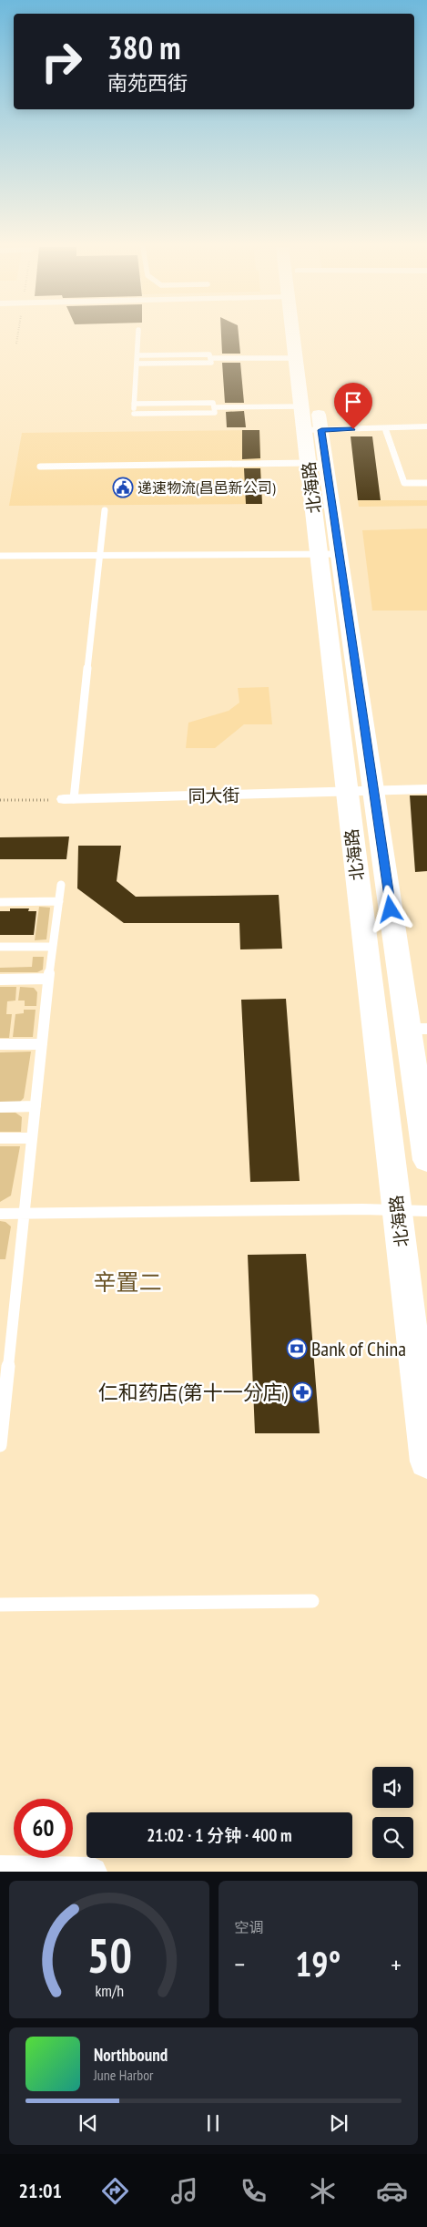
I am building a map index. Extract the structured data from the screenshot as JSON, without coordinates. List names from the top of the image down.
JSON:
{
  "streets": {
    "main road": ["北海路"],
    "street": ["同大街"]
  },
  "crossings": [
    ["北海路", "同大街"]
  ],
  "districts": ["辛置二"],
  "places": {
    "public building": ["递速物流(昌邑新公司)"],
    "bank": ["Bank of China"],
    "pharmacy": ["仁和药店(第十一分店)"]
  },
  "page": {
    "turn": ["380 m", "南苑西街"],
    "limit": "60",
    "trip": "21:02 · 1 分钟 · 400 m",
    "tile": "空调",
    "heat": ["−", "19°", "+"],
    "song": ["Northbound", "June Harbor"],
    "tabs": "21:01",
    "gauge": ["50", "km/h"]
  }
}
